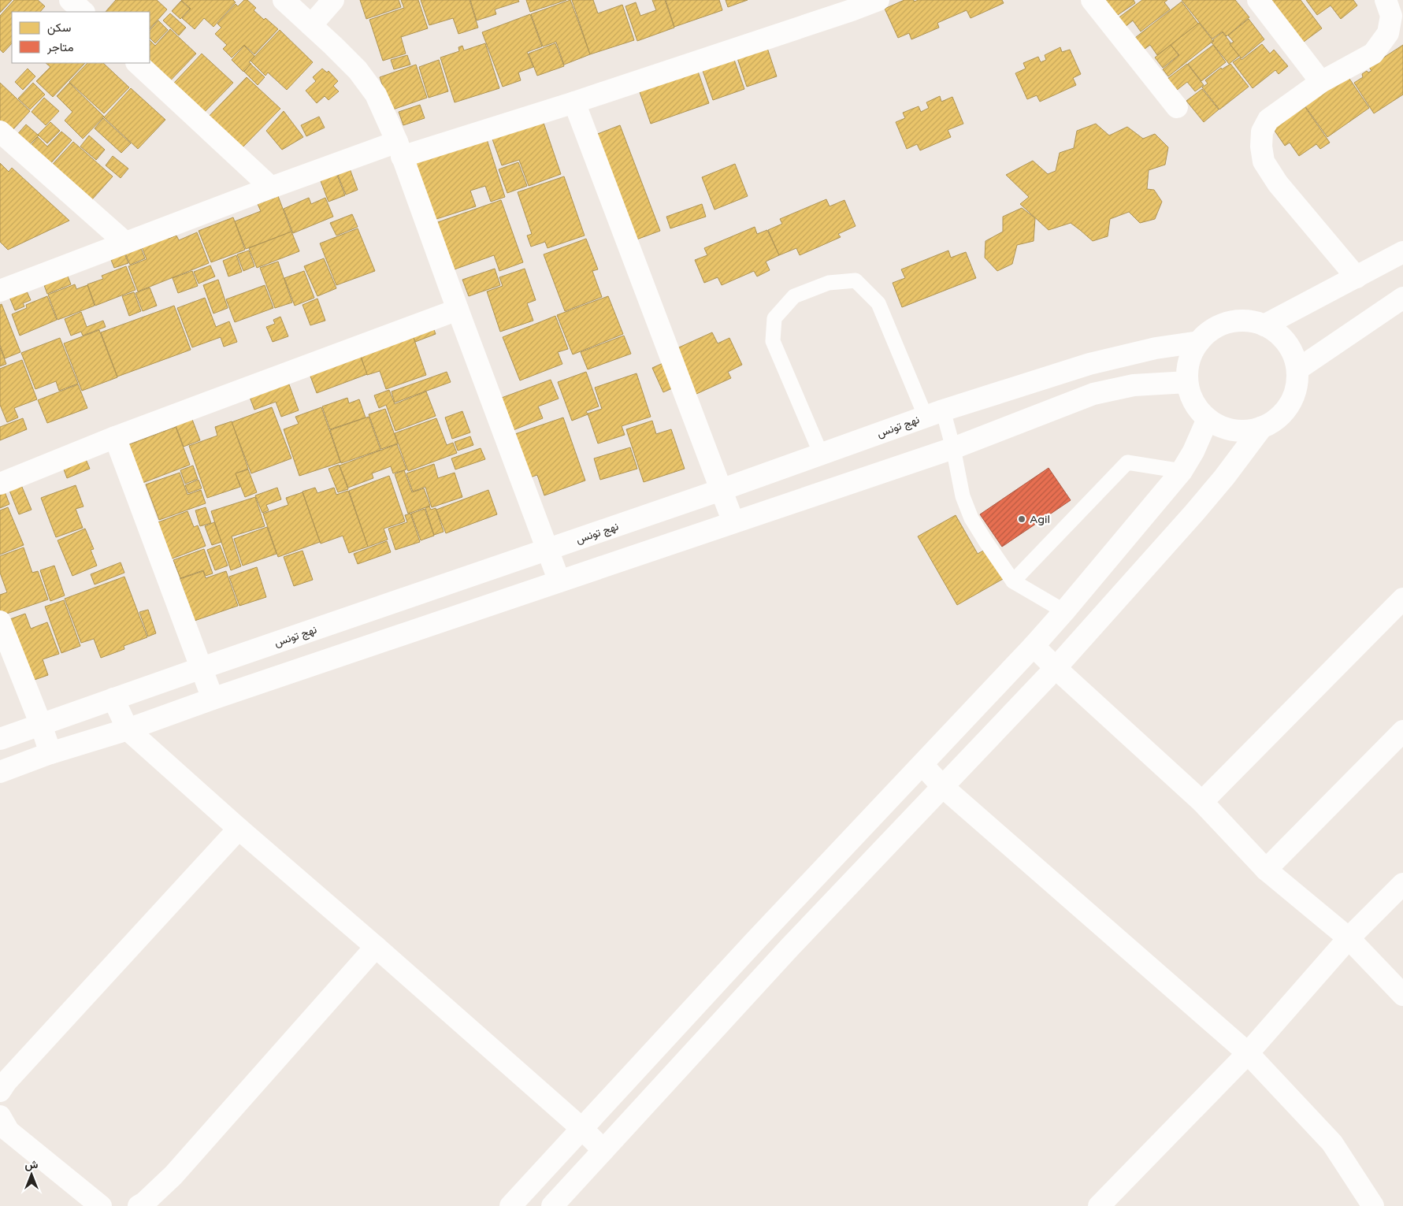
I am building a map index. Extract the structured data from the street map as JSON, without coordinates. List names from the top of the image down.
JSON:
{
  "streets": {
    "street": ["نهج تونس"]
  },
  "places": ["Agil"],
  "legend": ["سكن", "متاجر"],
  "north": "top"
}
